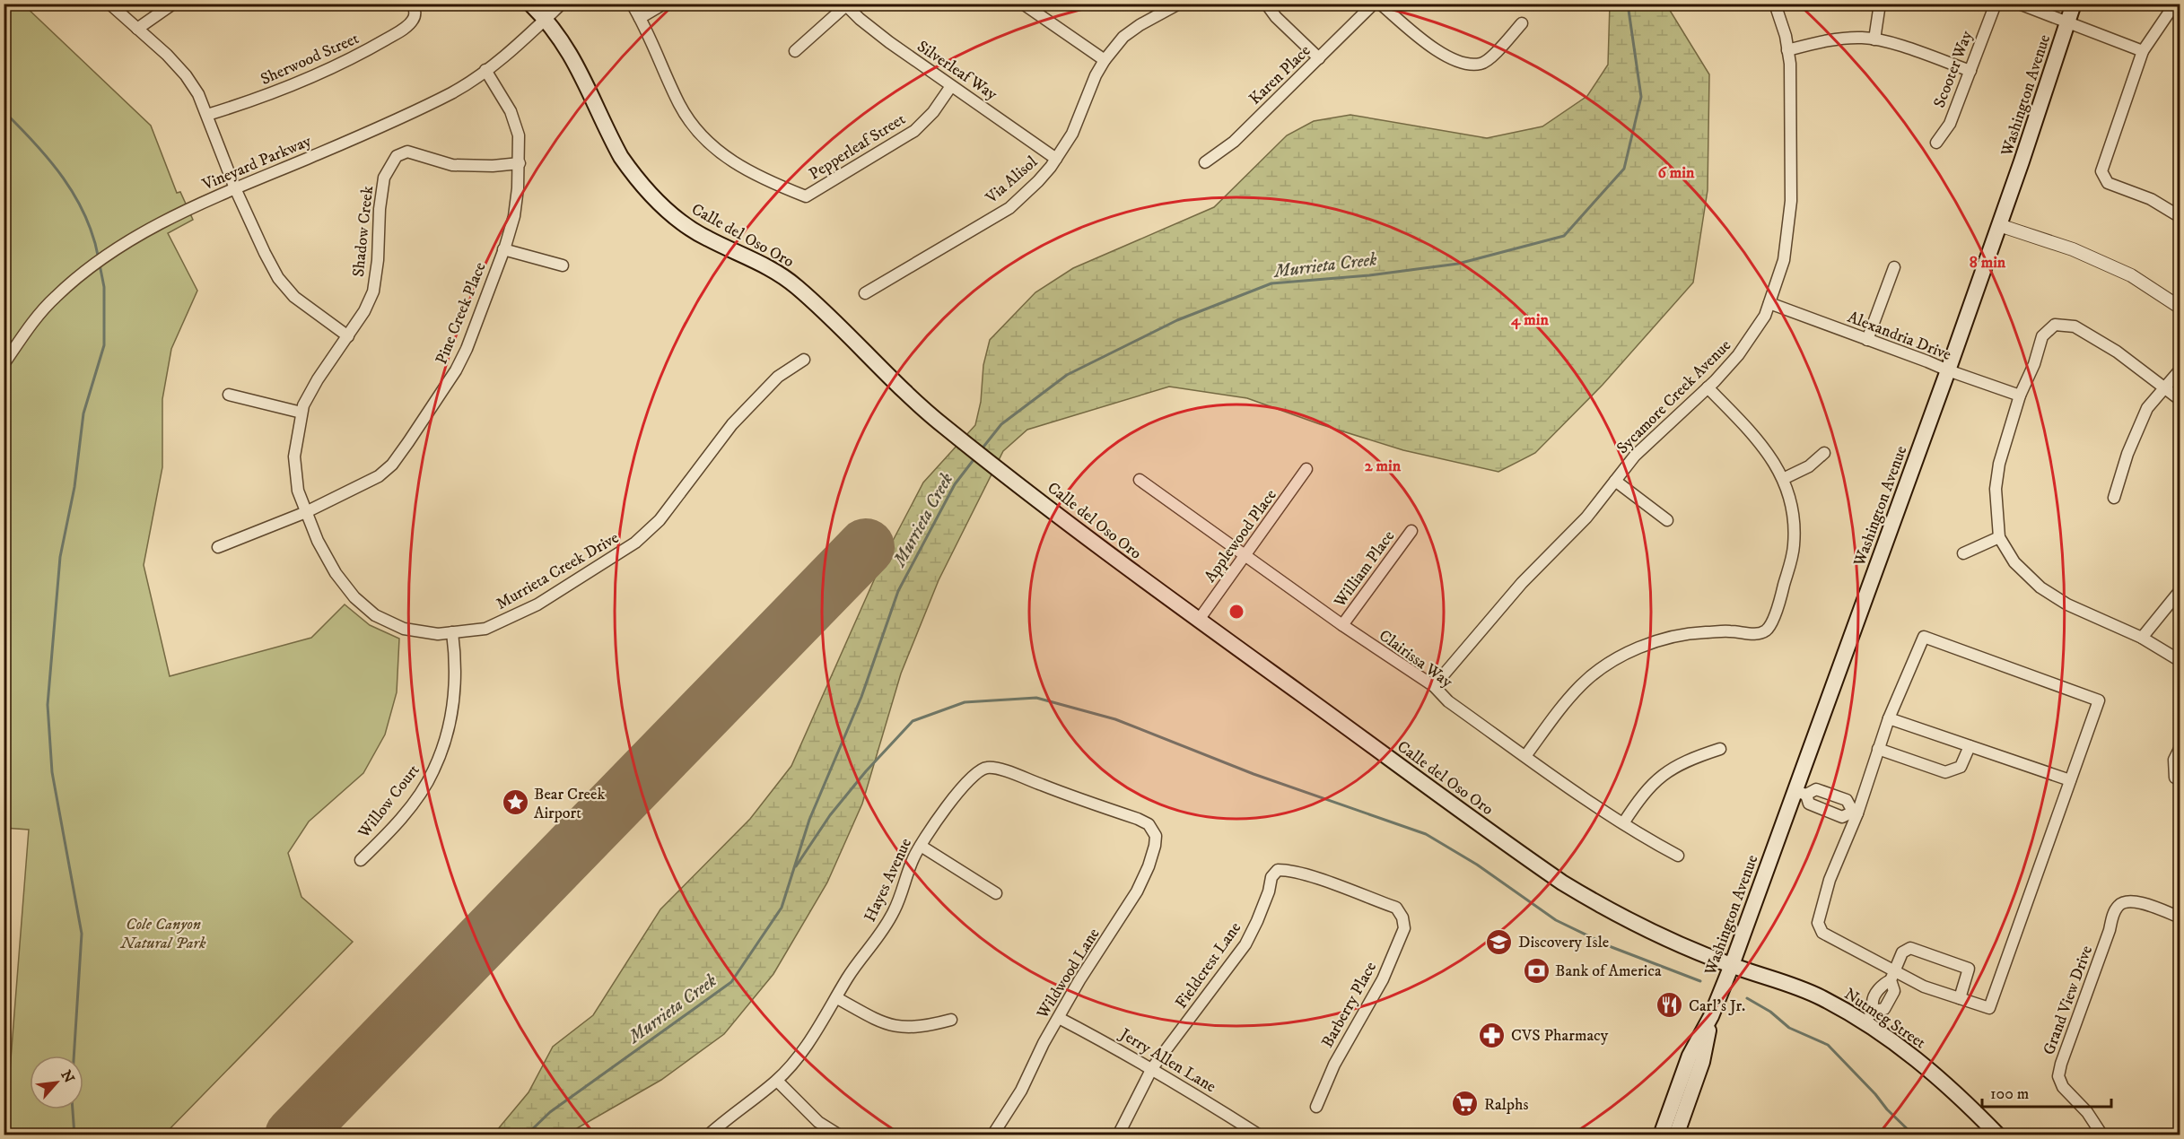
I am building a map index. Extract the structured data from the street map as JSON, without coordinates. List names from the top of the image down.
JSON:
{
  "streets": {
    "main road": ["Washington Avenue", "Calle del Oso Oro", "Nutmeg Street"],
    "street": [
      "Sherwood Street",
      "Scooter Way",
      "Silverleaf Way",
      "Karen Place",
      "Pepperleaf Street",
      "Vineyard Parkway",
      "Via Alisol",
      "Shadow Creek",
      "Pine Creek Place",
      "Alexandria Drive",
      "Sycamore Creek Avenue",
      "Applewood Place",
      "William Place",
      "Murrieta Creek Drive",
      "Clairissa Way",
      "Willow Court",
      "Hayes Avenue",
      "Fieldcrest Lane",
      "Wildwood Lane",
      "Grand View Drive",
      "Barberry Place",
      "Jerry Allen Lane"
    ]
  },
  "crossings": [
    ["Silverleaf Way", "Pepperleaf Street"],
    ["Silverleaf Way", "Via Alisol"],
    ["Washington Avenue", "Calle del Oso Oro"],
    ["Washington Avenue", "Alexandria Drive"],
    ["Washington Avenue", "Nutmeg Street"],
    ["Vineyard Parkway", "Calle del Oso Oro"],
    ["Vineyard Parkway", "Pine Creek Place"],
    ["Shadow Creek", "Pine Creek Place"],
    ["Shadow Creek", "Murrieta Creek Drive"],
    ["Calle del Oso Oro", "Applewood Place"],
    ["Calle del Oso Oro", "Nutmeg Street"],
    ["Pine Creek Place", "Murrieta Creek Drive"],
    ["Alexandria Drive", "Sycamore Creek Avenue"],
    ["Sycamore Creek Avenue", "Clairissa Way"],
    ["Applewood Place", "Clairissa Way"],
    ["William Place", "Clairissa Way"],
    ["Murrieta Creek Drive", "Willow Court"],
    ["Hayes Avenue", "Wildwood Lane"],
    ["Fieldcrest Lane", "Barberry Place"],
    ["Fieldcrest Lane", "Jerry Allen Lane"],
    ["Wildwood Lane", "Jerry Allen Lane"]
  ],
  "water": ["Murrieta Creek"],
  "parks": ["Cole Canyon Natural Park"],
  "places": {
    "place": ["Bear Creek Airport"],
    "school or university": ["Discovery Isle"],
    "bank": ["Bank of America"],
    "restaurant": ["Carl's Jr."],
    "pharmacy": ["CVS Pharmacy"],
    "supermarket": ["Ralphs"]
  },
  "scale_bar": "100 m",
  "north": "top right",
  "rings": [
    "6 min",
    "8 min",
    "4 min",
    "2 min"
  ]
}
